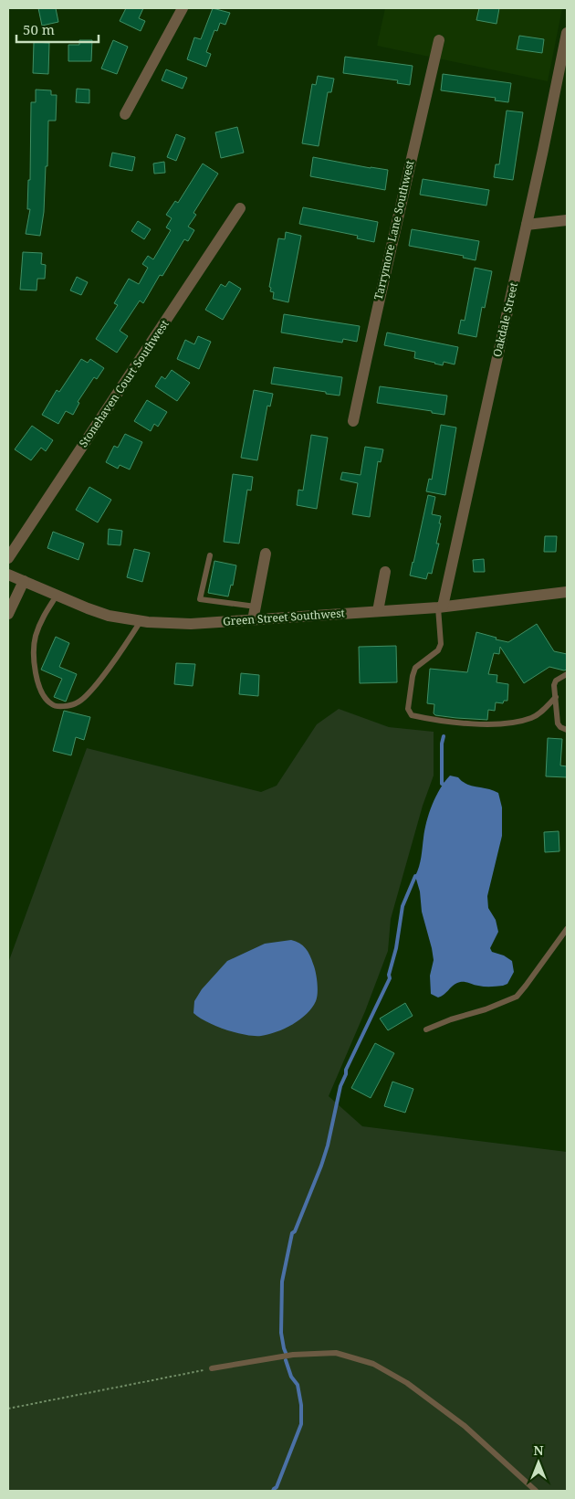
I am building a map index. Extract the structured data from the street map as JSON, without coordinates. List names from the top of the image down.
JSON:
{
  "streets": {
    "street": [
      "Tarrymore Lane Southwest",
      "Oakdale Street",
      "Stonehaven Court Southwest",
      "Green Street Southwest"
    ]
  },
  "crossings": [
    ["Oakdale Street", "Green Street Southwest"]
  ],
  "scale_bar": "50 m",
  "north": "top"
}
